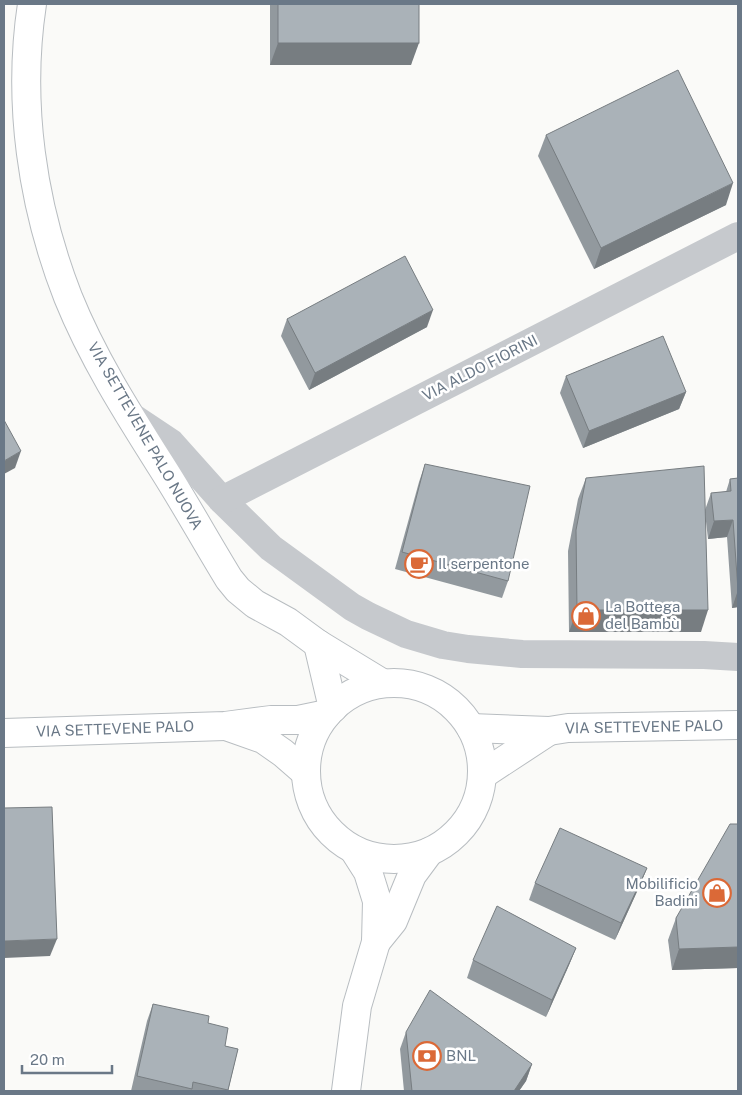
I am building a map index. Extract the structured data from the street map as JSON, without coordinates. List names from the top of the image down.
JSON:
{
  "streets": {
    "main road": ["VIA SETTEVENE PALO NUOVA", "VIA SETTEVENE PALO"],
    "street": ["VIA ALDO FIORINI"]
  },
  "crossings": [
    ["VIA SETTEVENE PALO NUOVA", "VIA SETTEVENE PALO"]
  ],
  "places": {
    "cafe": ["Il serpentone"],
    "shop": ["La Bottega del Bambù", "Mobilificio Badini"],
    "bank": ["BNL"]
  },
  "scale_bar": "20 m"
}
